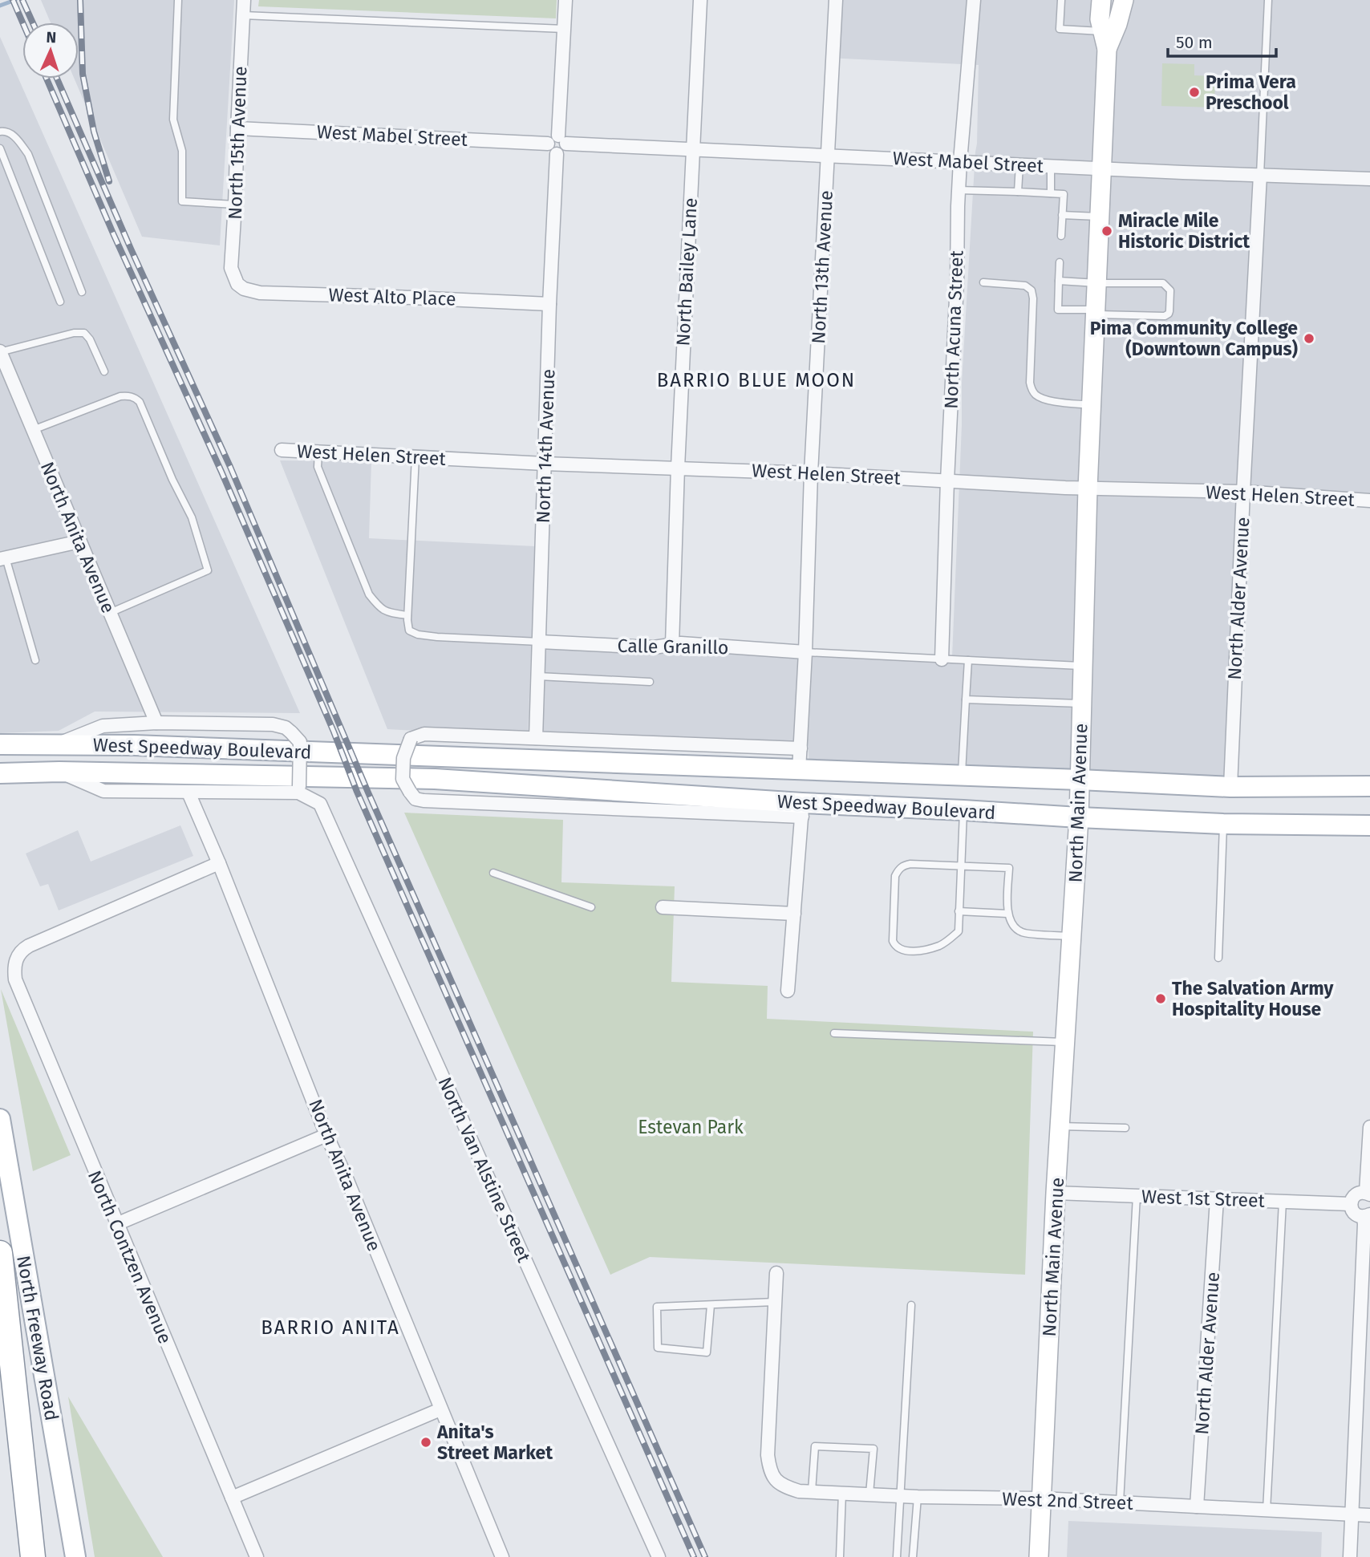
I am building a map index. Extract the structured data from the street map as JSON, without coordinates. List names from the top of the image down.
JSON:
{
  "streets": {
    "main road": ["West Speedway Boulevard", "North Main Avenue", "North Freeway Road"],
    "street": [
      "West Mabel Street",
      "North 15th Avenue",
      "North 13th Avenue",
      "North Bailey Lane",
      "West Alto Place",
      "North Acuna Street",
      "North 14th Avenue",
      "West Helen Street",
      "North Anita Avenue",
      "North Alder Avenue",
      "Calle Granillo",
      "North Van Alstine Street",
      "West 1st Street",
      "North Contzen Avenue",
      "West 2nd Street"
    ]
  },
  "crossings": [
    ["West Mabel Street", "North 15th Avenue"],
    ["West Mabel Street", "North 13th Avenue"],
    ["West Mabel Street", "North Bailey Lane"],
    ["West Mabel Street", "North Acuna Street"],
    ["West Mabel Street", "North 14th Avenue"],
    ["West Mabel Street", "North Alder Avenue"],
    ["West Mabel Street", "North Main Avenue"],
    ["North 15th Avenue", "West Alto Place"],
    ["North 13th Avenue", "West Helen Street"],
    ["North 13th Avenue", "Calle Granillo"],
    ["North 13th Avenue", "West Speedway Boulevard"],
    ["North Bailey Lane", "West Helen Street"],
    ["North Bailey Lane", "Calle Granillo"],
    ["West Alto Place", "North 14th Avenue"],
    ["North Acuna Street", "West Helen Street"],
    ["North 14th Avenue", "West Helen Street"],
    ["North 14th Avenue", "Calle Granillo"],
    ["North 14th Avenue", "West Speedway Boulevard"],
    ["West Helen Street", "North Alder Avenue"],
    ["West Helen Street", "North Main Avenue"],
    ["North Anita Avenue", "North Contzen Avenue"],
    ["North Alder Avenue", "West Speedway Boulevard"],
    ["North Alder Avenue", "West 1st Street"],
    ["North Alder Avenue", "West 2nd Street"],
    ["West Speedway Boulevard", "North Main Avenue"],
    ["North Main Avenue", "West 1st Street"],
    ["North Main Avenue", "West 2nd Street"]
  ],
  "districts": ["BARRIO BLUE MOON", "BARRIO ANITA"],
  "parks": ["Estevan Park"],
  "places": [
    "Prima Vera Preschool",
    "Miracle Mile Historic District",
    "Pima Community College (Downtown Campus)",
    "The Salvation Army Hospitality House",
    "Anita's Street Market"
  ],
  "scale_bar": "50 m",
  "north": "top"
}
